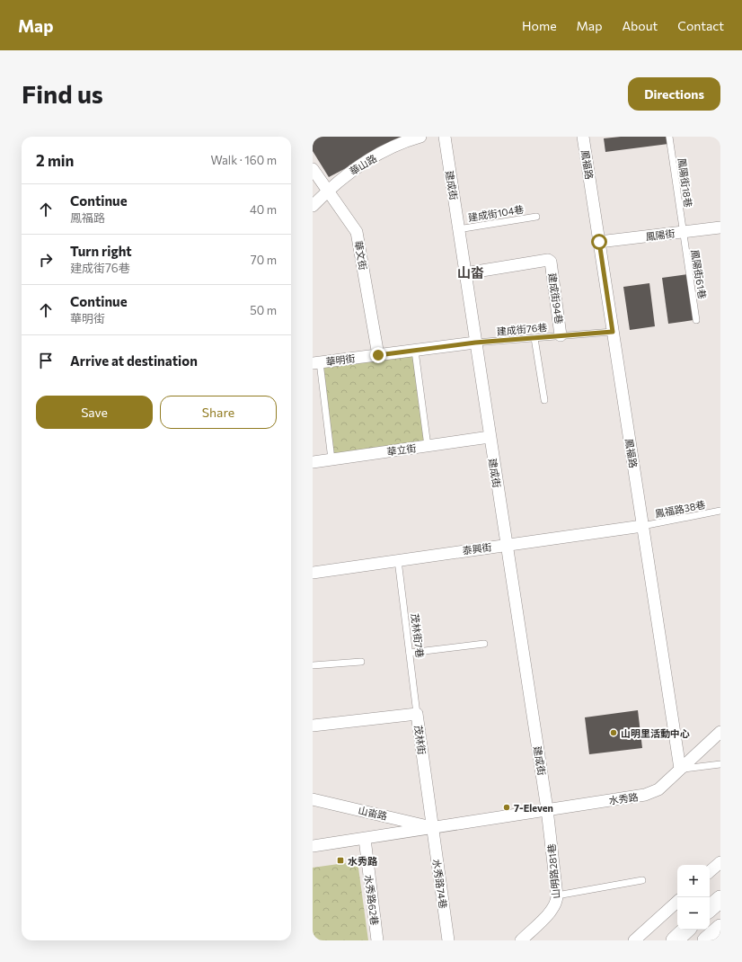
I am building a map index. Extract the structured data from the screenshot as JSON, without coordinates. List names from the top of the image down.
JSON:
{
  "streets": {
    "street": [
      "華山路",
      "鳳福路",
      "建成街",
      "鳳陽街",
      "華文街",
      "建成街94巷",
      "華明街",
      "華立街",
      "泰興街",
      "茂林街",
      "水秀路",
      "山畓路",
      "山明路281巷",
      "水秀路74巷",
      "水秀路62巷"
    ],
    "lane": [
      "鳳陽街18巷",
      "建成街104巷",
      "鳳陽街61巷",
      "建成街76巷",
      "鳳福路38巷",
      "茂林街7巷"
    ]
  },
  "crossings": [
    ["華山路", "華文街"],
    ["鳳福路", "鳳陽街"],
    ["鳳福路", "建成街76巷"],
    ["鳳福路", "鳳福路38巷"],
    ["鳳福路", "泰興街"],
    ["鳳福路", "水秀路"],
    ["鳳陽街18巷", "鳳陽街"],
    ["鳳陽街18巷", "鳳陽街61巷"],
    ["建成街", "建成街104巷"],
    ["建成街", "建成街94巷"],
    ["建成街", "建成街76巷"],
    ["建成街", "華明街"],
    ["建成街", "華立街"],
    ["建成街", "泰興街"],
    ["建成街", "水秀路"],
    ["建成街", "山明路281巷"],
    ["鳳陽街", "鳳陽街61巷"],
    ["華文街", "華明街"],
    ["建成街94巷", "建成街76巷"],
    ["建成街76巷", "華明街"],
    ["鳳福路38巷", "泰興街"],
    ["泰興街", "茂林街7巷"],
    ["茂林街7巷", "茂林街"],
    ["茂林街", "水秀路"],
    ["茂林街", "山畓路"],
    ["茂林街", "水秀路74巷"],
    ["水秀路", "山畓路"],
    ["水秀路", "山明路281巷"],
    ["水秀路", "水秀路74巷"],
    ["水秀路", "水秀路62巷"],
    ["山畓路", "水秀路74巷"]
  ],
  "districts": ["山畓"],
  "places": {
    "other": ["山明里活動中心", "7-Eleven"],
    "transit": ["水秀路"]
  },
  "page": {
    "header": "Map",
    "nav": [
      "Home",
      "Map",
      "About",
      "Contact"
    ],
    "buttons": [
      "Directions",
      ["Save", "Share"]
    ],
    "title": "Find us",
    "heading": ["2 min", "Walk · 160 m"],
    "list": [
      ["Continue", "鳳福路", "40 m"],
      ["Turn right", "建成街76巷", "70 m"],
      ["Continue", "華明街", "50 m"],
      "Arrive at destination"
    ],
    "map_buttons": ["+", "−"]
  }
}
